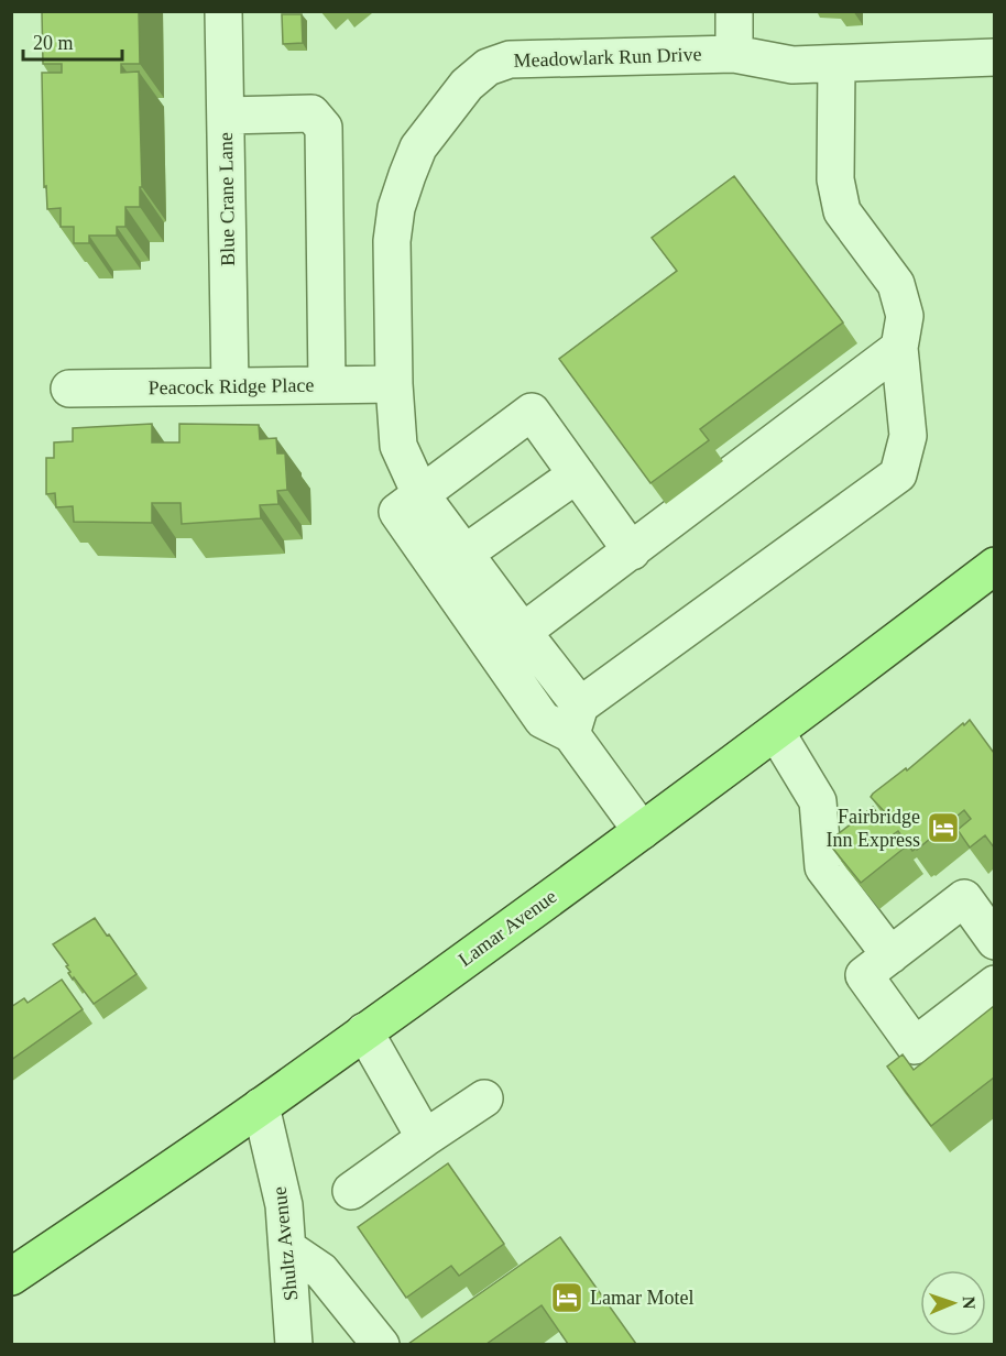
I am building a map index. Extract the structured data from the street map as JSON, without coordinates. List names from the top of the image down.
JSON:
{
  "streets": {
    "main road": ["Lamar Avenue"],
    "street": [
      "Meadowlark Run Drive",
      "Blue Crane Lane",
      "Peacock Ridge Place",
      "Shultz Avenue"
    ]
  },
  "crossings": [
    ["Meadowlark Run Drive", "Peacock Ridge Place"],
    ["Meadowlark Run Drive", "Lamar Avenue"],
    ["Blue Crane Lane", "Peacock Ridge Place"],
    ["Lamar Avenue", "Shultz Avenue"]
  ],
  "places": {
    "hotel": ["Fairbridge Inn Express", "Lamar Motel"]
  },
  "scale_bar": "20 m",
  "north": "right"
}
